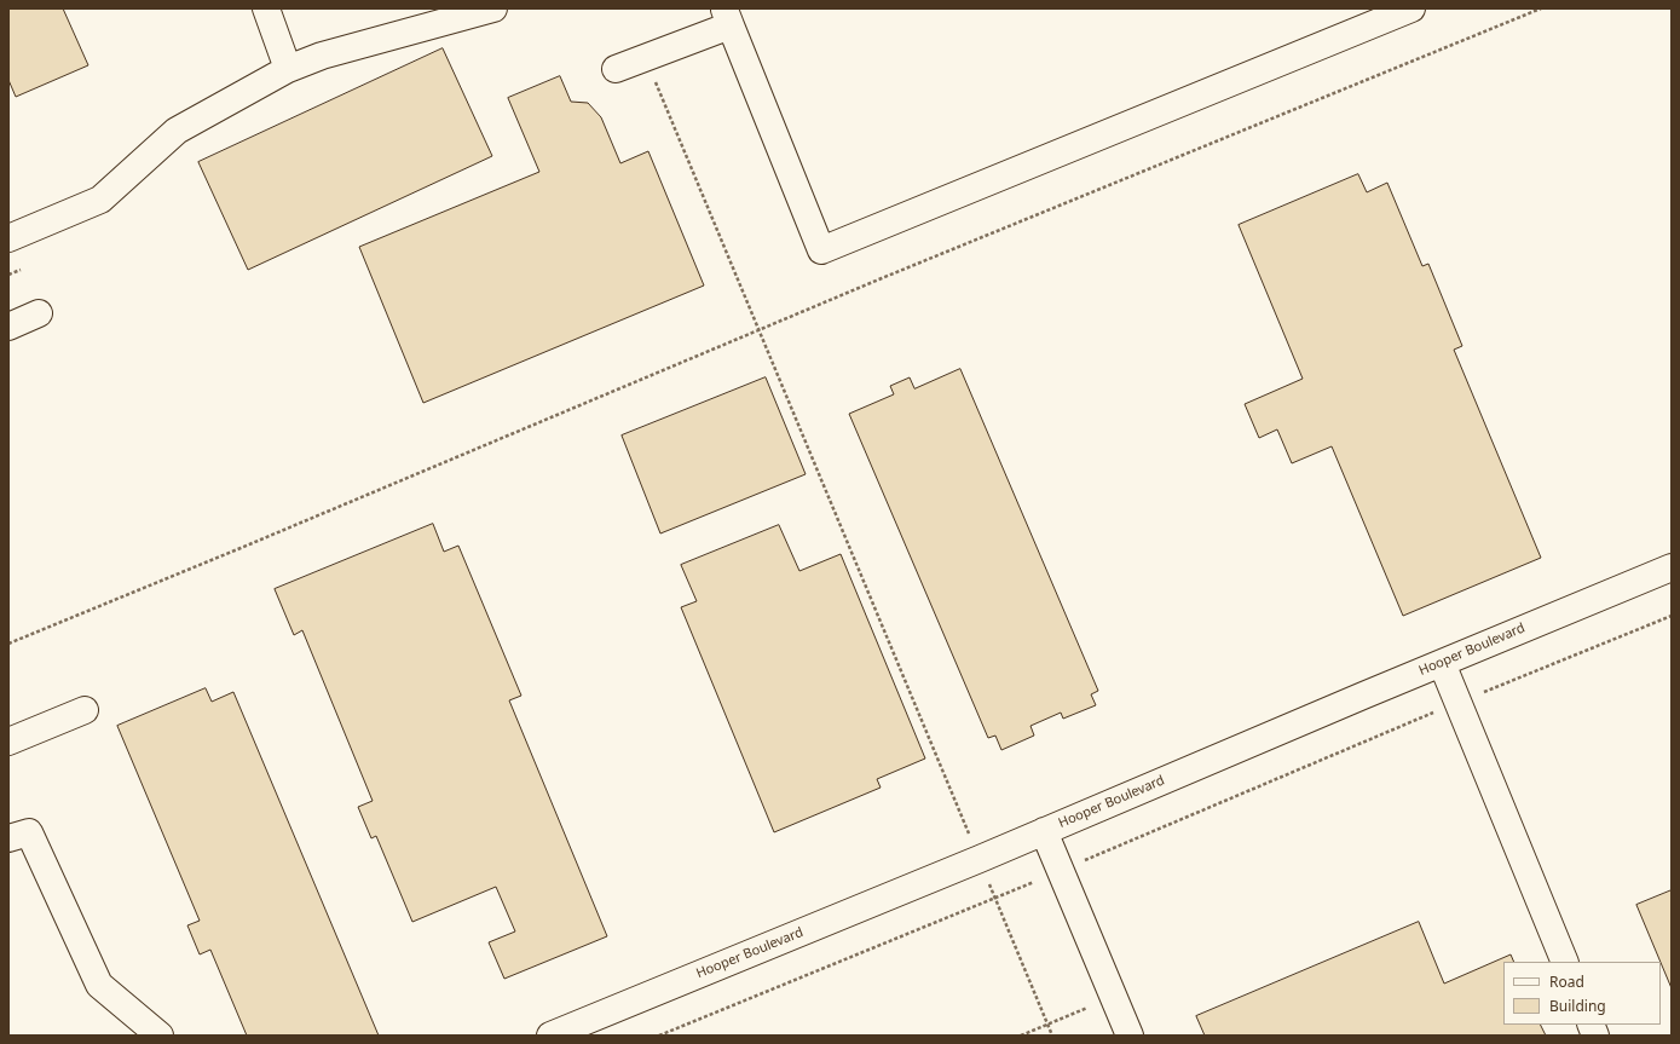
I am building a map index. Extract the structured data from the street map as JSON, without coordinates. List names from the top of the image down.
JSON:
{
  "streets": {
    "street": ["Hooper Boulevard"]
  },
  "legend": ["Road", "Building"]
}
